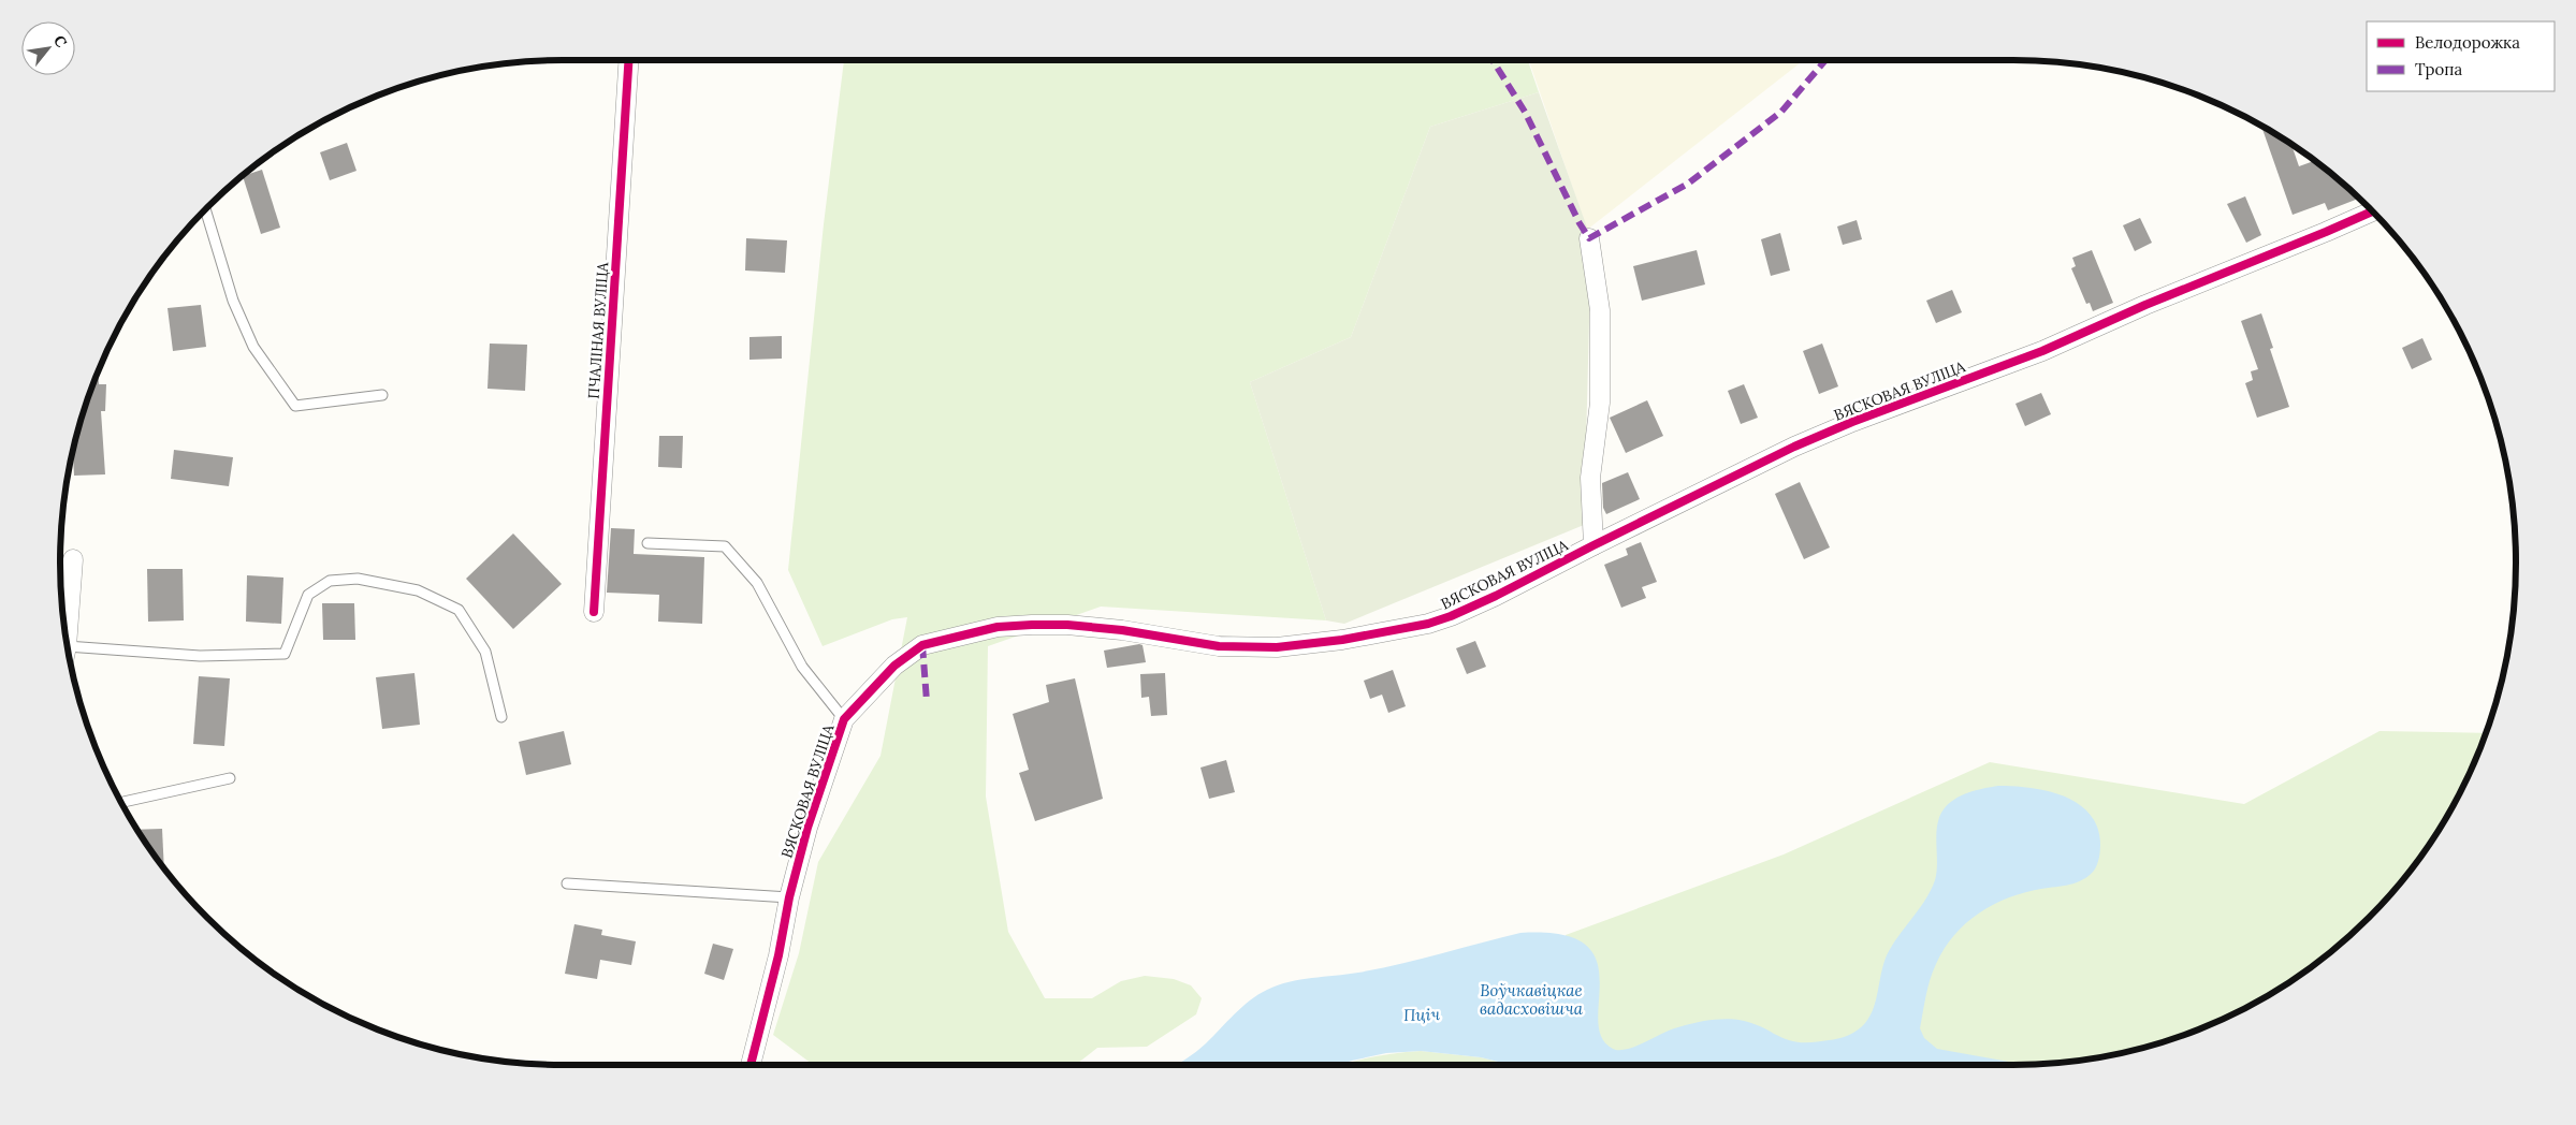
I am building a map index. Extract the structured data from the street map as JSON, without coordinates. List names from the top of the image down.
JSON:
{
  "streets": {
    "street": ["ПЧАЛІНАЯ ВУЛІЦА", "ВЯСКОВАЯ ВУЛІЦА"]
  },
  "water": ["Воўчкавіцкае вадасховішча", "Пціч"],
  "legend": ["Велодорожка", "Тропа"],
  "north": "top right"
}
